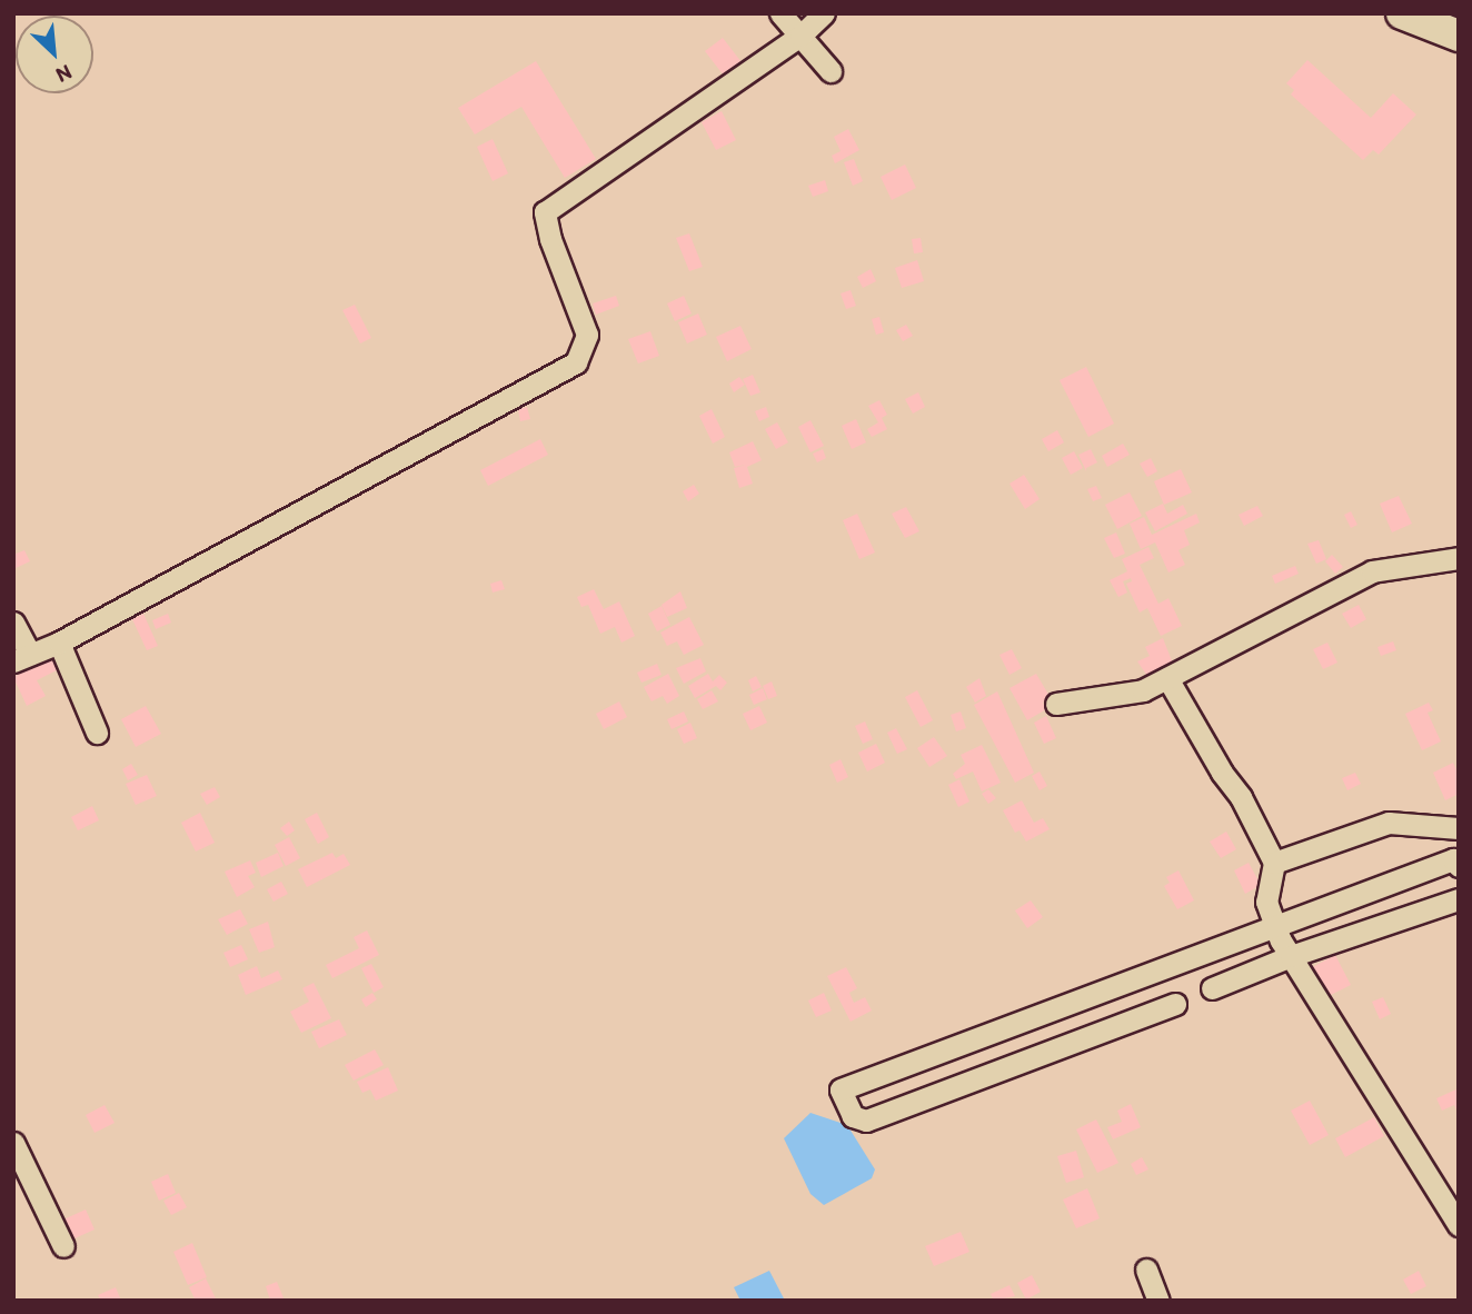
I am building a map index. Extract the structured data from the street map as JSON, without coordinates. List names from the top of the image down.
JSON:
{
  "north": "bottom right"
}
